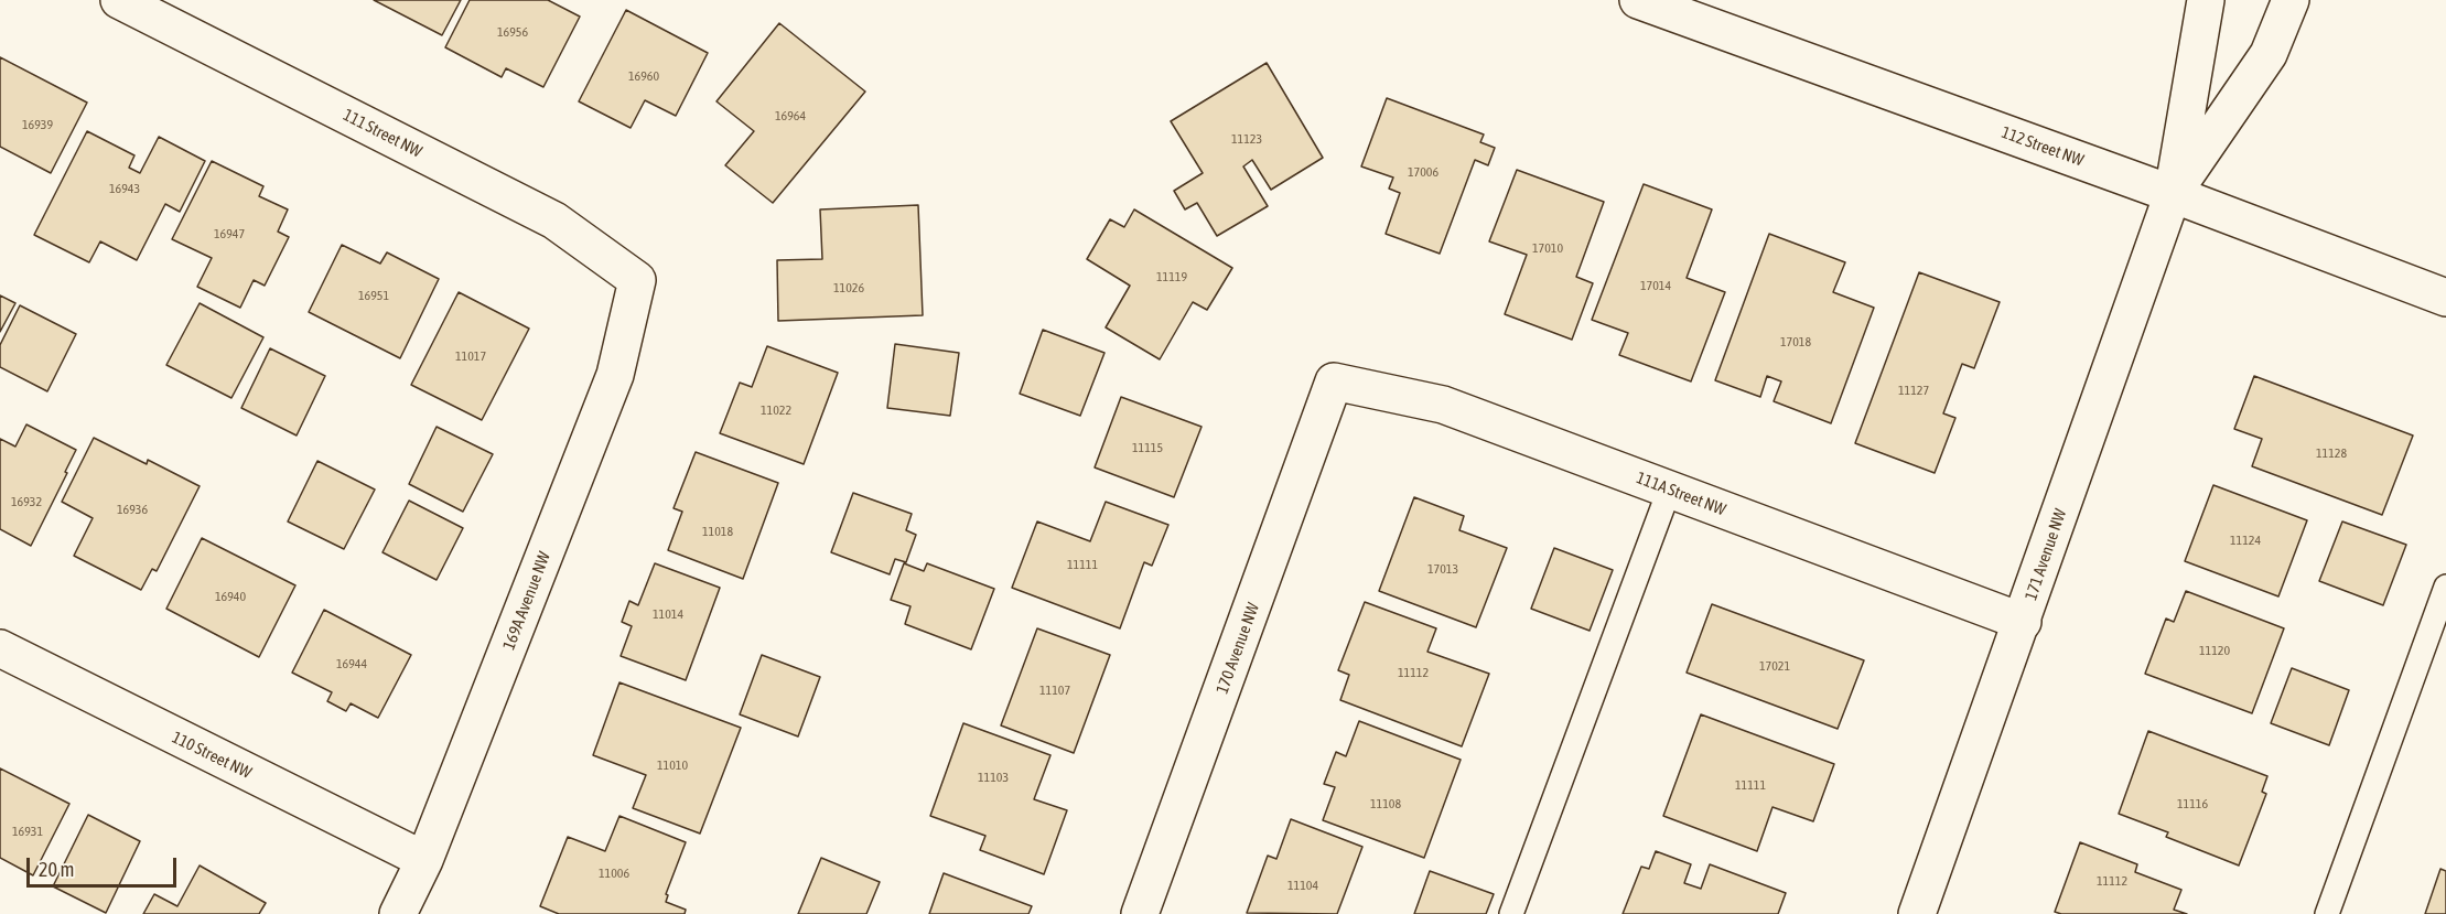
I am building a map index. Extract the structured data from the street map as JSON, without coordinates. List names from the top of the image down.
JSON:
{
  "streets": {
    "street": [
      "111 Street NW",
      "112 Street NW",
      "111A Street NW",
      "171 Avenue NW",
      "169A Avenue NW",
      "170 Avenue NW",
      "110 Street NW"
    ]
  },
  "crossings": [
    ["111 Street NW", "169A Avenue NW"],
    ["112 Street NW", "171 Avenue NW"],
    ["111A Street NW", "171 Avenue NW"],
    ["111A Street NW", "170 Avenue NW"],
    ["169A Avenue NW", "110 Street NW"]
  ],
  "house_numbers": [
    "16956",
    "16960",
    "16964",
    "16939",
    "11123",
    "17006",
    "16943",
    "16947",
    "17010",
    "11119",
    "17014",
    "11026",
    "16951",
    "17018",
    "11017",
    "11127",
    "11022",
    "11115",
    "11128",
    "16932",
    "16936",
    "11018",
    "11124",
    "11111",
    "17013",
    "16940",
    "11014",
    "11120",
    "16944",
    "17021",
    "11112",
    "11107",
    "11010",
    "11103",
    "11111",
    "11108",
    "11116",
    "16931",
    "11006",
    "11112",
    "11104"
  ],
  "scale_bar": "20 m"
}
